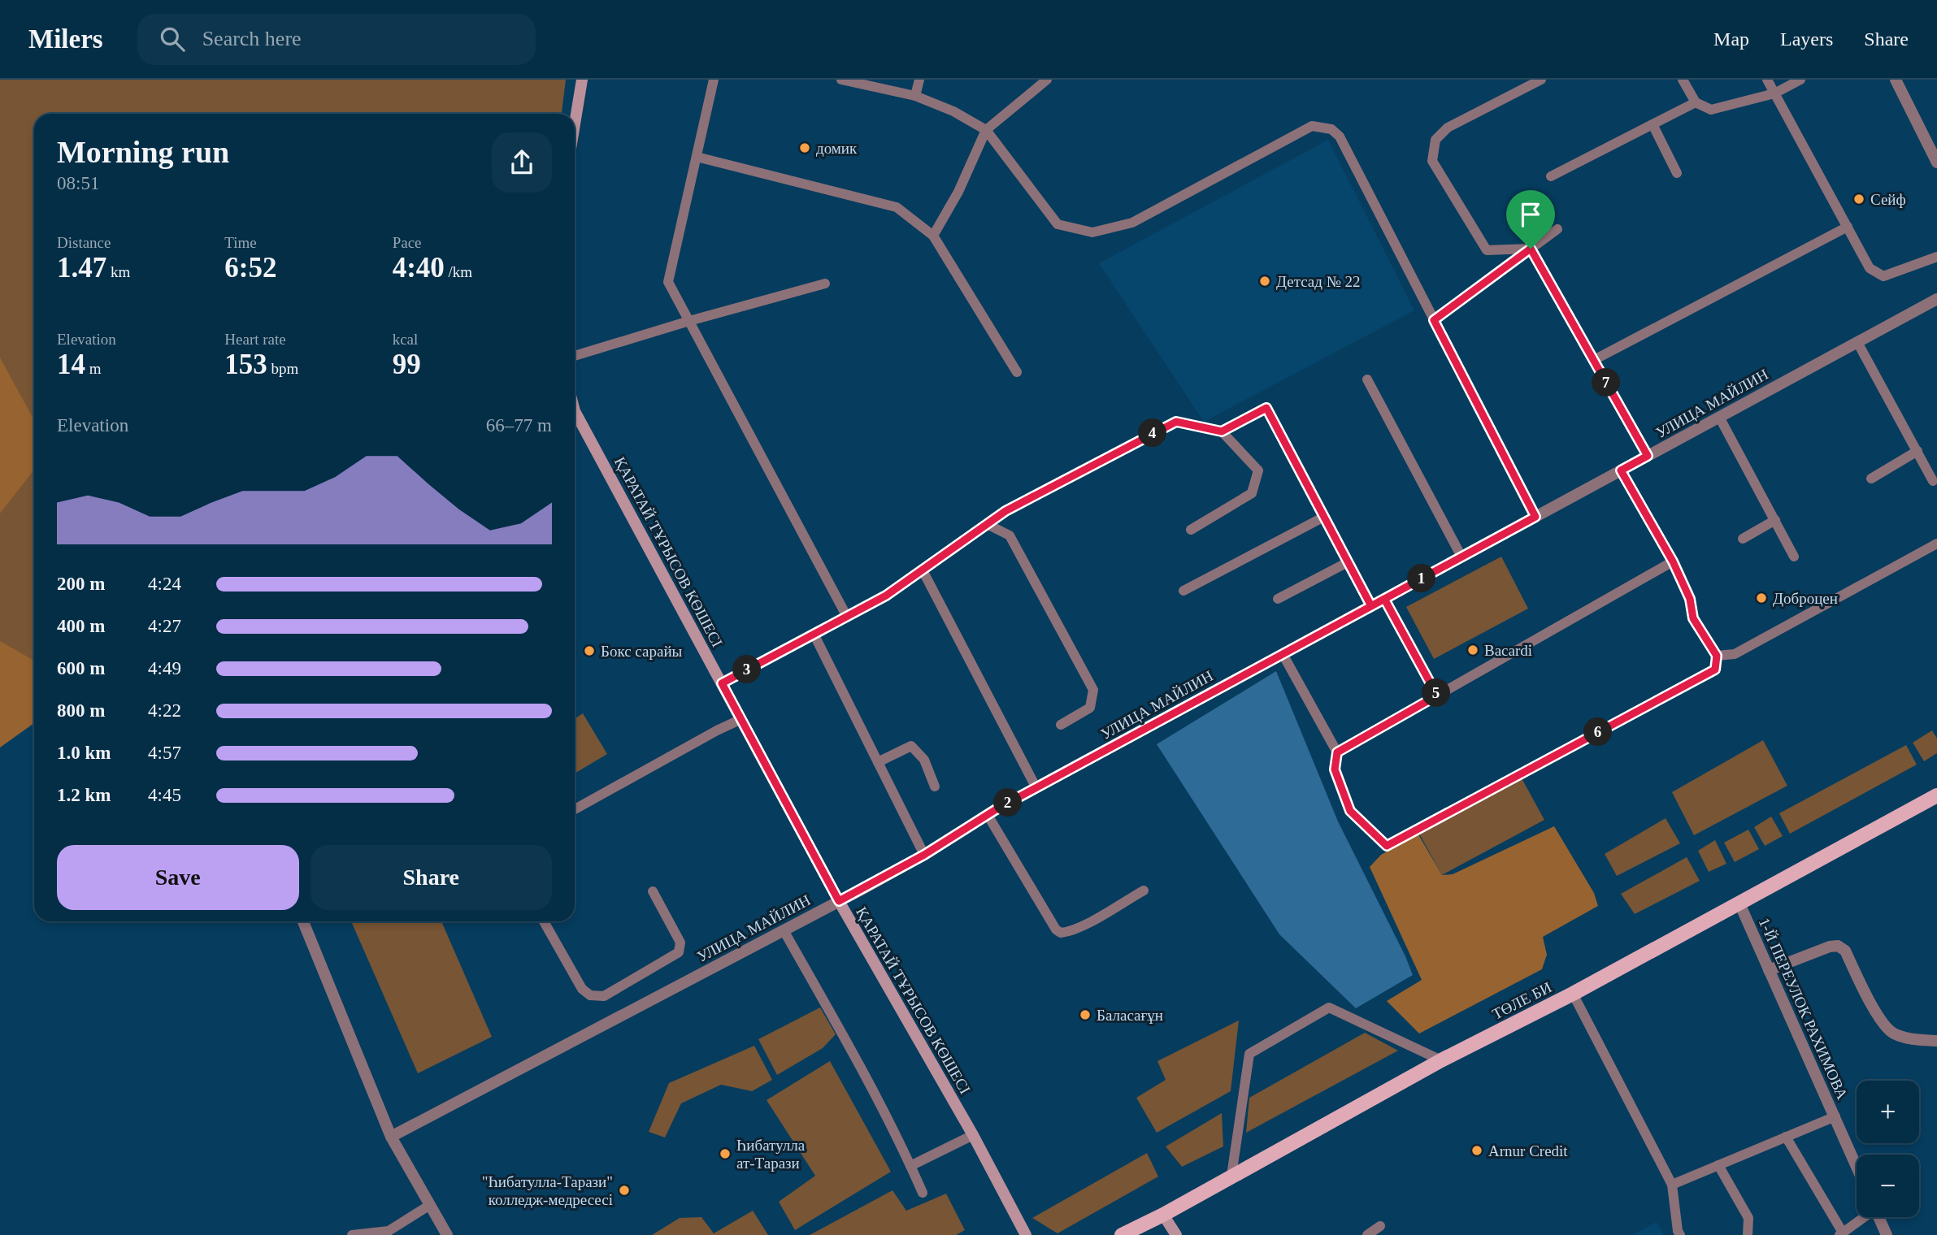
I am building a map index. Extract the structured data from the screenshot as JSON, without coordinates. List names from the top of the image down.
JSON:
{
  "streets": {
    "main road": ["ҚАРАТАЙ ТҰРЫСОВ КӨШЕСІ", "ТӨЛЕ БИ"],
    "street": ["УЛИЦА МАЙЛИН", "1-Й ПЕРЕУЛОК РАХИМОВА"]
  },
  "crossings": [
    ["УЛИЦА МАЙЛИН", "ҚАРАТАЙ ТҰРЫСОВ КӨШЕСІ"],
    ["ТӨЛЕ БИ", "1-Й ПЕРЕУЛОК РАХИМОВА"]
  ],
  "places": [
    "домик",
    "Сейф",
    "Детсад № 22",
    "Доброцен",
    "Bacardi",
    "Бокс сарайы",
    "Баласағұн",
    "Arnur Credit",
    "Һибатулла ат-Тарази",
    "\"Һибатулла-Тарази\" колледж-медресесі"
  ],
  "page": {
    "header": "Milers",
    "search": "Search here",
    "nav": ["Map", "Layers", "Share"],
    "heading": ["Morning run", "08:51"],
    "stats": [
      ["Distance", "1.47 km"],
      ["Time", "6:52"],
      ["Pace", "4:40 /km"],
      ["Elevation", "14 m"],
      ["Heart rate", "153 bpm"],
      ["kcal", "99"]
    ],
    "pins": [
      "7",
      "4",
      "1",
      "3",
      "5",
      "6",
      "2"
    ],
    "chart": ["Elevation", "66–77 m"],
    "list": [
      {
        "name": "200 m",
        "note": "4:24"
      },
      {
        "name": "400 m",
        "note": "4:27"
      },
      {
        "name": "600 m",
        "note": "4:49"
      },
      {
        "name": "800 m",
        "note": "4:22"
      },
      {
        "name": "1.0 km",
        "note": "4:57"
      },
      {
        "name": "1.2 km",
        "note": "4:45"
      }
    ],
    "buttons": ["Save", "Share"],
    "map_buttons": ["+", "−"]
  }
}
